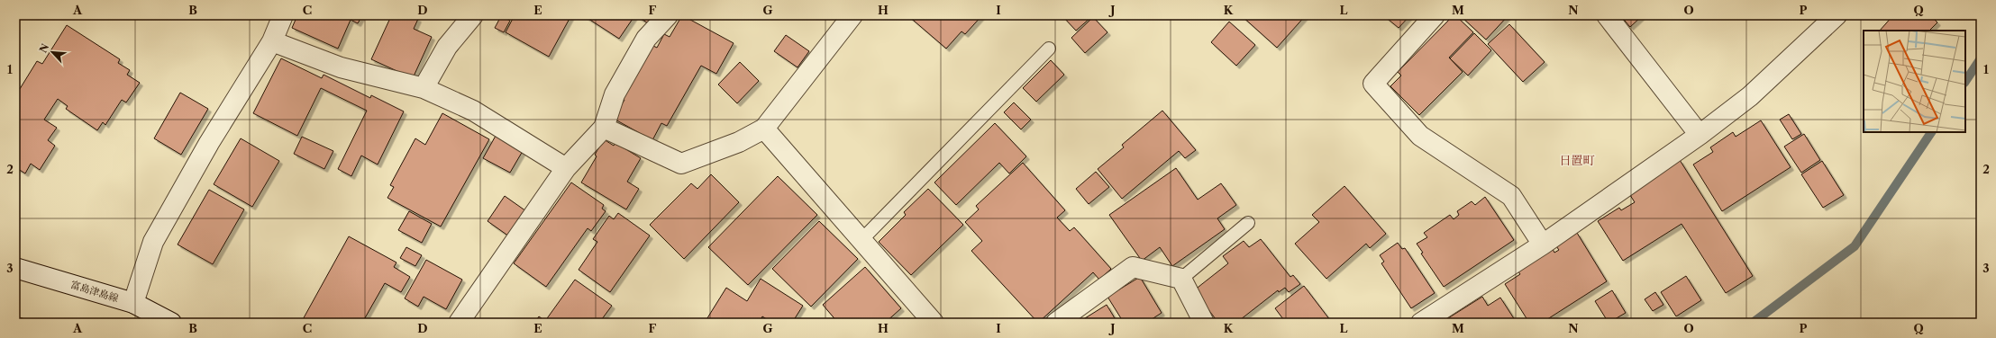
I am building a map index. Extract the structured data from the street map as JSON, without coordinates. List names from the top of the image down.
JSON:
{
  "streets": {
    "street": ["富島津島線"]
  },
  "districts": ["日置町"],
  "north": "top left",
  "grid": {
    "columns": [
      "A",
      "B",
      "C",
      "D",
      "E",
      "F",
      "G",
      "H",
      "I",
      "J",
      "K",
      "L",
      "M",
      "N",
      "O",
      "P",
      "Q"
    ],
    "rows": ["1", "2", "3"]
  }
}
